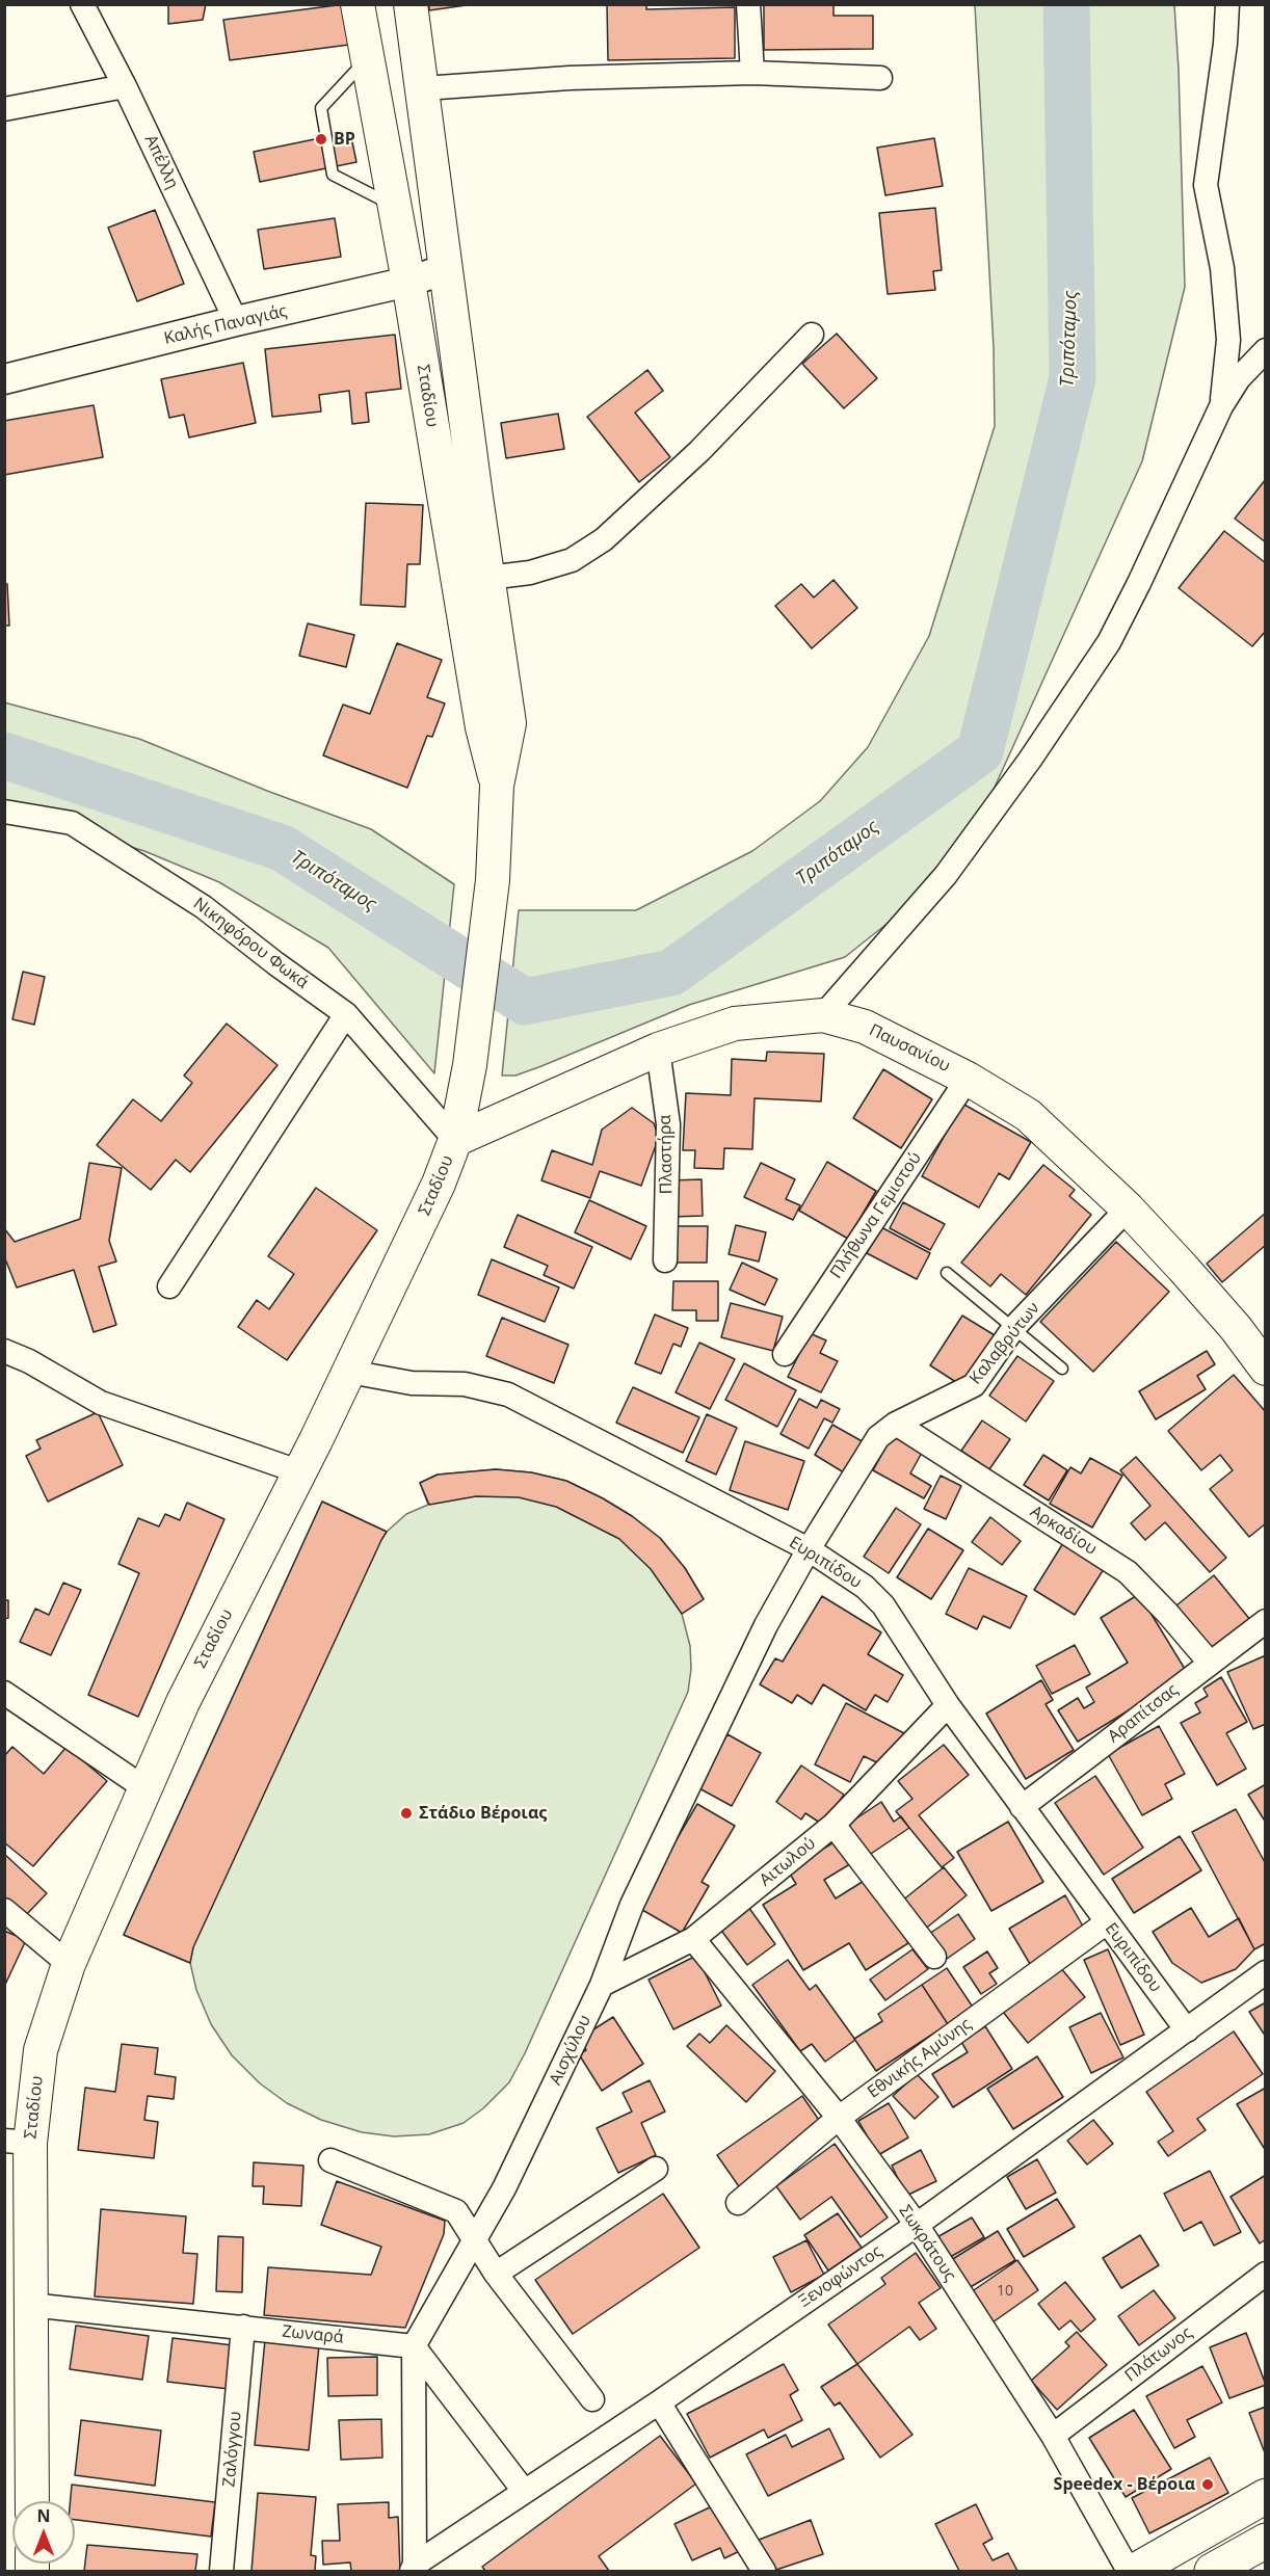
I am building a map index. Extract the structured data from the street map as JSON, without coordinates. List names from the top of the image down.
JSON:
{
  "streets": {
    "main road": ["Σταδίου", "Παυσανίου"],
    "street": [
      "Απέλλη",
      "Καλής Παναγιάς",
      "Νικηφόρου Φωκά",
      "Πλαστήρα",
      "Πλήθωνα Γεμιστού",
      "Καλαβρύτων",
      "Αρκαδίου",
      "Ευριπίδου",
      "Αραπίτσας",
      "Αιτωλού",
      "Αισχύλου",
      "Εθνικής Αμύνης",
      "Σωκράτους",
      "Ξενοφώντος",
      "Ζωναρά",
      "Πλάτωνος",
      "Ζαλόγγου"
    ]
  },
  "crossings": [
    ["Απέλλη", "Καλής Παναγιάς"],
    ["Καλής Παναγιάς", "Σταδίου"],
    ["Σταδίου", "Νικηφόρου Φωκά"],
    ["Σταδίου", "Παυσανίου"],
    ["Σταδίου", "Ευριπίδου"],
    ["Σταδίου", "Ζωναρά"],
    ["Νικηφόρου Φωκά", "Παυσανίου"],
    ["Παυσανίου", "Πλαστήρα"],
    ["Παυσανίου", "Πλήθωνα Γεμιστού"],
    ["Παυσανίου", "Καλαβρύτων"],
    ["Καλαβρύτων", "Αρκαδίου"],
    ["Καλαβρύτων", "Ευριπίδου"],
    ["Καλαβρύτων", "Αισχύλου"],
    ["Αρκαδίου", "Αραπίτσας"],
    ["Ευριπίδου", "Αραπίτσας"],
    ["Ευριπίδου", "Αιτωλού"],
    ["Ευριπίδου", "Αισχύλου"],
    ["Ευριπίδου", "Εθνικής Αμύνης"],
    ["Ευριπίδου", "Ξενοφώντος"],
    ["Αιτωλού", "Αισχύλου"],
    ["Αιτωλού", "Σωκράτους"],
    ["Αισχύλου", "Ξενοφώντος"],
    ["Αισχύλου", "Ζωναρά"],
    ["Εθνικής Αμύνης", "Σωκράτους"],
    ["Σωκράτους", "Ξενοφώντος"],
    ["Σωκράτους", "Πλάτωνος"],
    ["Ζωναρά", "Ζαλόγγου"]
  ],
  "water": ["Τριπόταμος"],
  "places": ["BP", "Στάδιο Βέροιας", "Speedex - Βέροια"],
  "house_numbers": ["10"],
  "north": "top"
}
